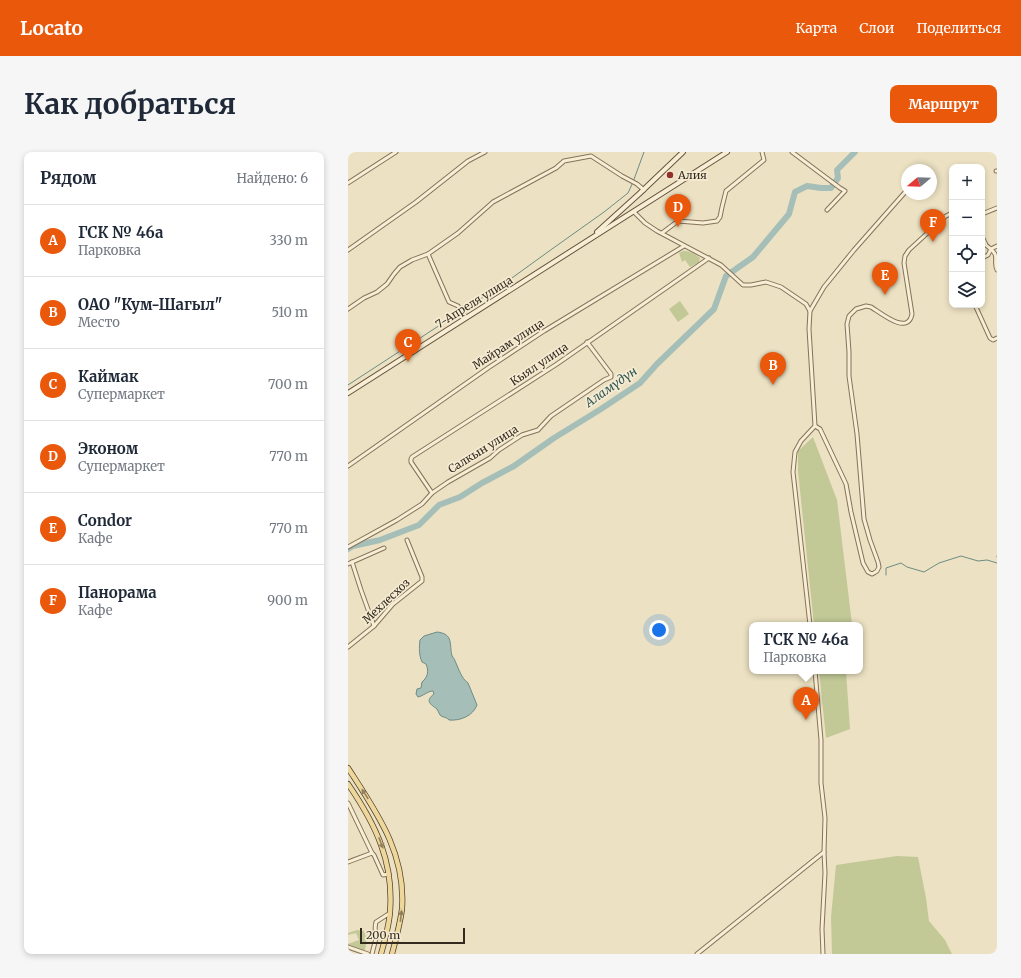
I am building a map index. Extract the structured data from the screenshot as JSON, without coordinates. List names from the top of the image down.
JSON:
{
  "streets": {
    "main road": ["7-Апреля улица"],
    "street": [
      "Майрам улица",
      "Кыял улица",
      "Салкын улица",
      "Мехлесхоз"
    ]
  },
  "crossings": [
    ["Кыял улица", "Салкын улица"]
  ],
  "water": ["Аламүдүн"],
  "places": ["Алия"],
  "scale_bar": "200 m",
  "north": "left",
  "page": {
    "header": "Locato",
    "nav": ["Карта", "Слои", "Поделиться"],
    "buttons": "Маршрут",
    "title": "Как добраться",
    "heading": ["Рядом", "Найдено: 6"],
    "map_buttons": ["+", "−"],
    "pins": [
      "D",
      "F",
      "E",
      "C",
      "B",
      "A"
    ],
    "list": [
      {
        "mark": "A",
        "name": "ГСК № 46а",
        "note": "Парковка",
        "value": "330 m"
      },
      {
        "mark": "B",
        "name": "ОАО \"Кум-Шагыл\"",
        "note": "Место",
        "value": "510 m"
      },
      {
        "mark": "C",
        "name": "Каймак",
        "note": "Супермаркет",
        "value": "700 m"
      },
      {
        "mark": "D",
        "name": "Эконом",
        "note": "Супермаркет",
        "value": "770 m"
      },
      {
        "mark": "E",
        "name": "Condor",
        "note": "Кафе",
        "value": "770 m"
      },
      {
        "mark": "F",
        "name": "Панорама",
        "note": "Кафе",
        "value": "900 m"
      }
    ],
    "popup": ["ГСК № 46а", "Парковка"],
    "scale": "200 m"
  }
}
